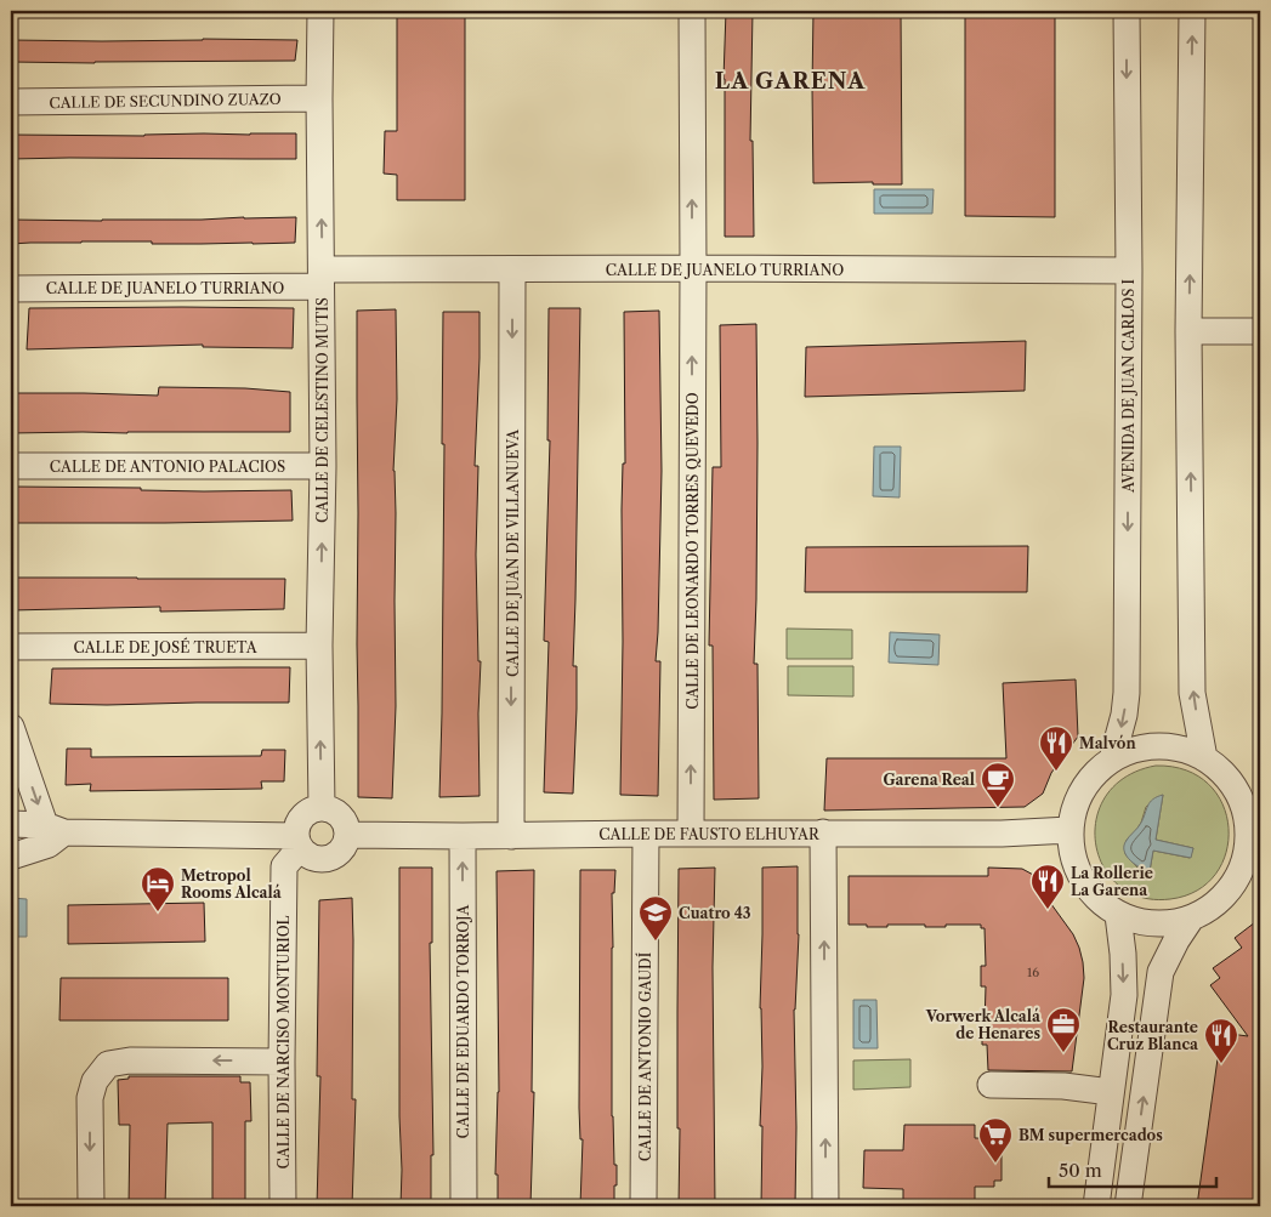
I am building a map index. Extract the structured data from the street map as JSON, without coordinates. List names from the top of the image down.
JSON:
{
  "streets": {
    "street": [
      "CALLE DE SECUNDINO ZUAZO",
      "CALLE DE JUANELO TURRIANO",
      "AVENIDA DE JUAN CARLOS I",
      "CALLE DE CELESTINO MUTIS",
      "CALLE DE ANTONIO PALACIOS",
      "CALLE DE LEONARDO TORRES QUEVEDO",
      "CALLE DE JUAN DE VILLANUEVA",
      "CALLE DE JOSÉ TRUETA",
      "CALLE DE FAUSTO ELHUYAR",
      "CALLE DE EDUARDO TORROJA",
      "CALLE DE NARCISO MONTURIOL",
      "CALLE DE ANTONIO GAUDÍ"
    ]
  },
  "crossings": [
    ["CALLE DE SECUNDINO ZUAZO", "CALLE DE CELESTINO MUTIS"],
    ["CALLE DE JUANELO TURRIANO", "AVENIDA DE JUAN CARLOS I"],
    ["CALLE DE JUANELO TURRIANO", "CALLE DE CELESTINO MUTIS"],
    ["CALLE DE JUANELO TURRIANO", "CALLE DE LEONARDO TORRES QUEVEDO"],
    ["CALLE DE JUANELO TURRIANO", "CALLE DE JUAN DE VILLANUEVA"],
    ["AVENIDA DE JUAN CARLOS I", "CALLE DE FAUSTO ELHUYAR"],
    ["CALLE DE CELESTINO MUTIS", "CALLE DE ANTONIO PALACIOS"],
    ["CALLE DE CELESTINO MUTIS", "CALLE DE JOSÉ TRUETA"],
    ["CALLE DE CELESTINO MUTIS", "CALLE DE FAUSTO ELHUYAR"],
    ["CALLE DE CELESTINO MUTIS", "CALLE DE NARCISO MONTURIOL"],
    ["CALLE DE LEONARDO TORRES QUEVEDO", "CALLE DE FAUSTO ELHUYAR"],
    ["CALLE DE JUAN DE VILLANUEVA", "CALLE DE FAUSTO ELHUYAR"],
    ["CALLE DE FAUSTO ELHUYAR", "CALLE DE EDUARDO TORROJA"],
    ["CALLE DE FAUSTO ELHUYAR", "CALLE DE NARCISO MONTURIOL"],
    ["CALLE DE FAUSTO ELHUYAR", "CALLE DE ANTONIO GAUDÍ"]
  ],
  "one_way": [
    "CALLE DE CELESTINO MUTIS",
    "CALLE DE LEONARDO TORRES QUEVEDO",
    "CALLE DE JUAN DE VILLANUEVA",
    "CALLE DE EDUARDO TORROJA"
  ],
  "districts": ["LA GARENA"],
  "places": {
    "restaurant": ["Malvón", "La Rollerie La Garena", "Restaurante Cruz Blanca"],
    "cafe": ["Garena Real"],
    "hotel": ["Metropol Rooms Alcalá"],
    "school or university": ["Cuatro 43"],
    "office": ["Vorwerk Alcalá de Henares"],
    "supermarket": ["BM supermercados"]
  },
  "house_numbers": ["16"],
  "scale_bar": "50 m"
}
